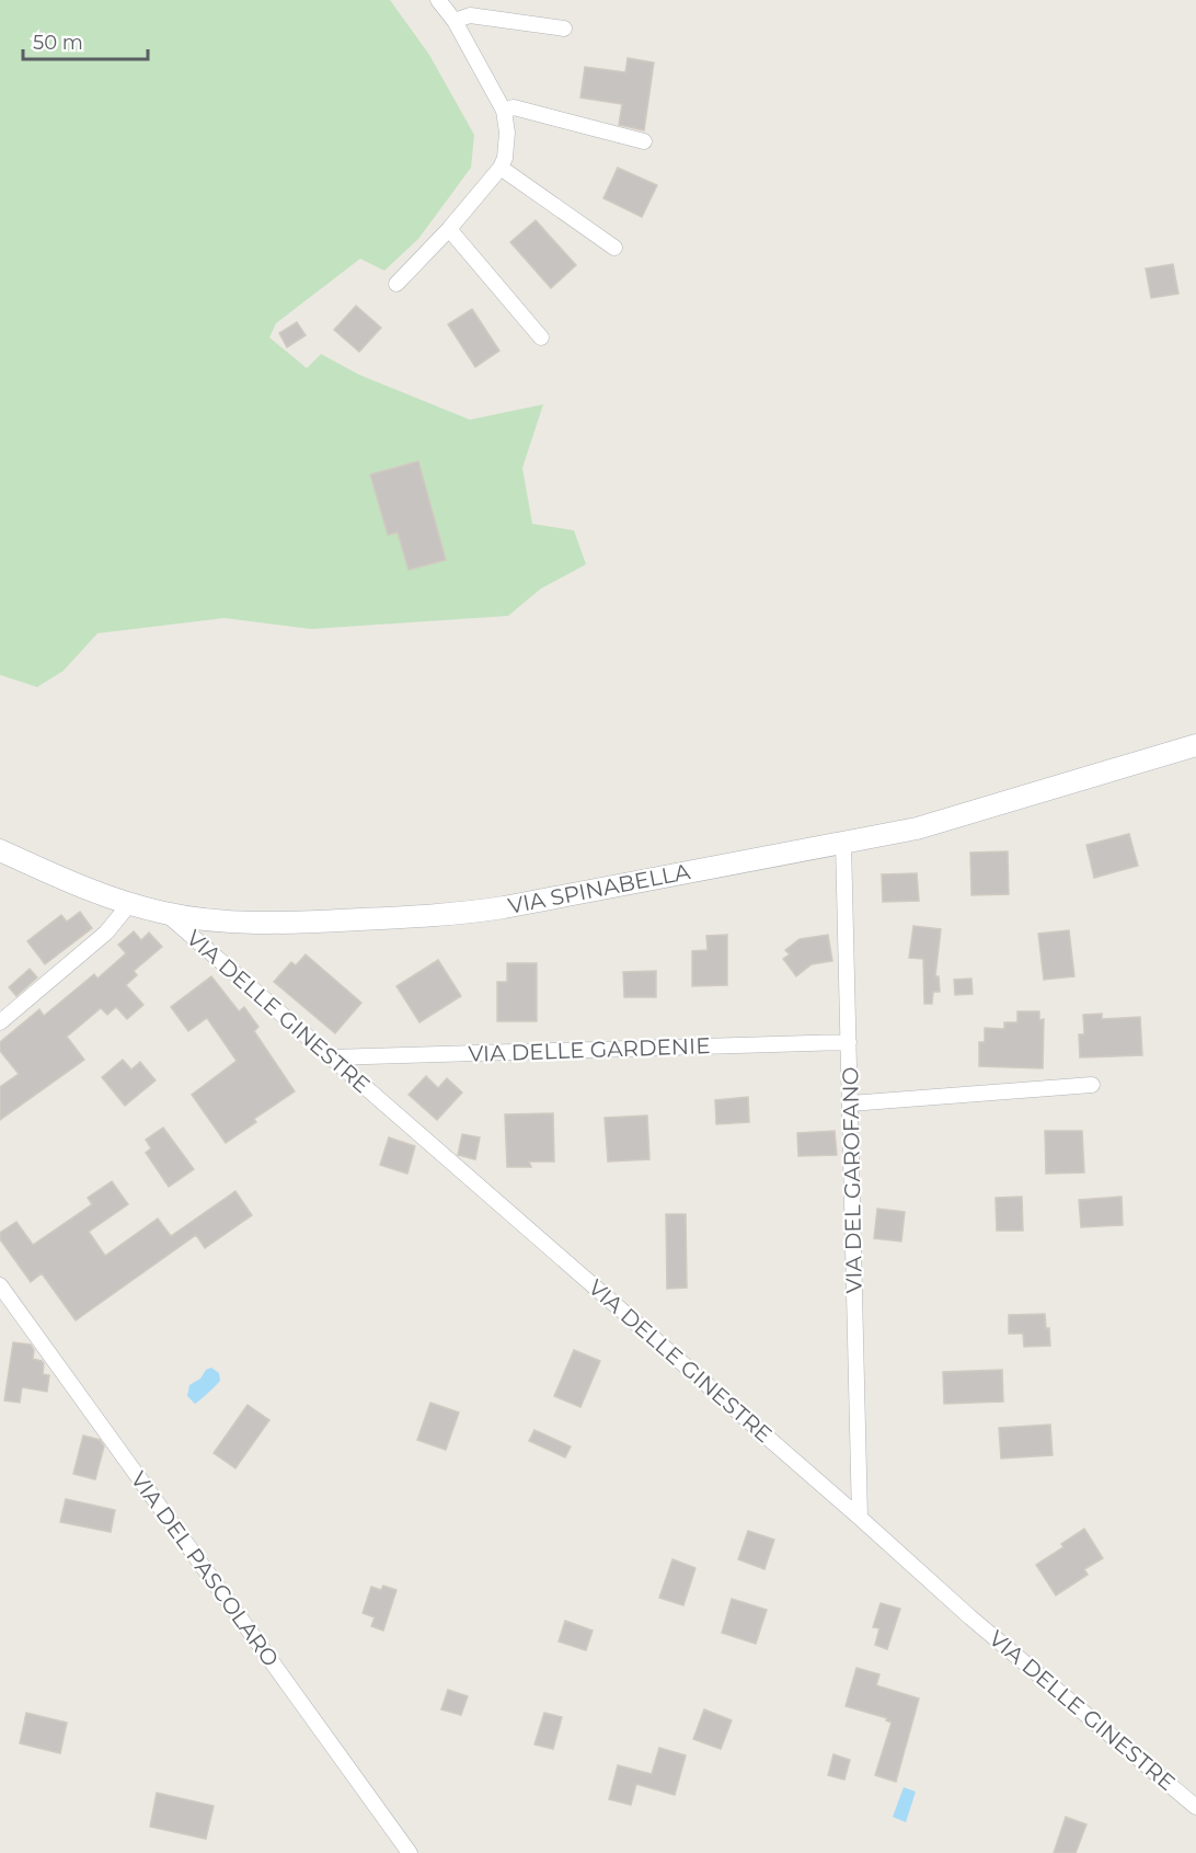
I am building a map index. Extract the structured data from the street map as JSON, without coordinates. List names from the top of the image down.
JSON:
{
  "streets": {
    "street": [
      "VIA SPINABELLA",
      "VIA DELLE GINESTRE",
      "VIA DELLE GARDENIE",
      "VIA DEL GAROFANO",
      "VIA DEL PASCOLARO"
    ]
  },
  "crossings": [
    ["VIA SPINABELLA", "VIA DELLE GINESTRE"],
    ["VIA SPINABELLA", "VIA DEL GAROFANO"],
    ["VIA DELLE GINESTRE", "VIA DELLE GARDENIE"],
    ["VIA DELLE GINESTRE", "VIA DEL GAROFANO"],
    ["VIA DELLE GARDENIE", "VIA DEL GAROFANO"]
  ],
  "scale_bar": "50 m"
}
